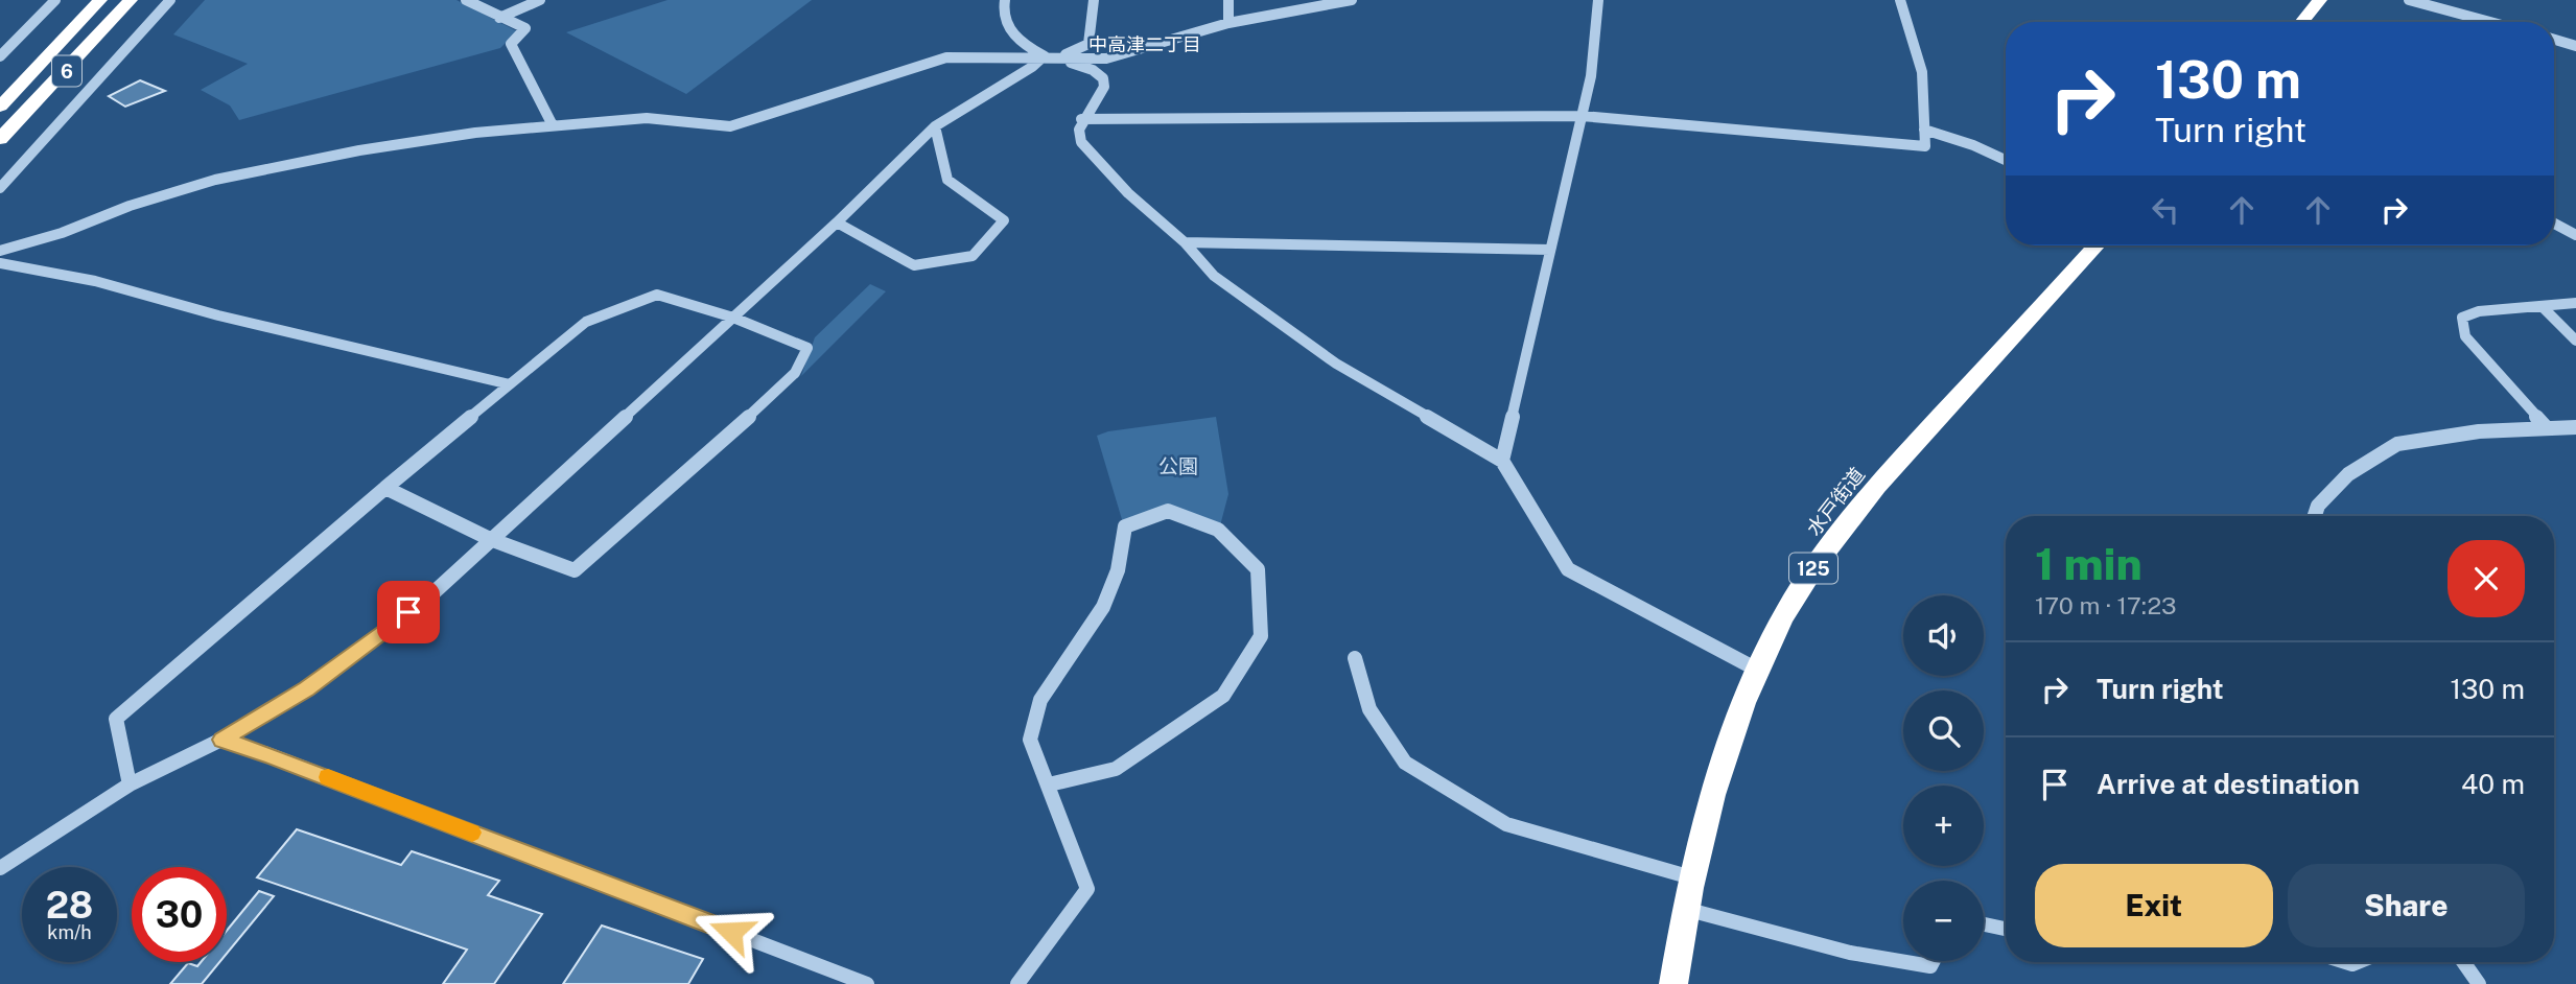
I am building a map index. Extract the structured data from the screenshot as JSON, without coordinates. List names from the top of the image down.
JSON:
{
  "streets": {
    "highway": ["6", "水戸街道", "125"]
  },
  "districts": ["中高津二丁目"],
  "parks": ["公園"],
  "page": {
    "turn": ["130 m", "Turn right"],
    "heading": ["1 min", "170 m · 17:23"],
    "map_buttons": ["+", "−"],
    "list": [
      {
        "name": "Turn right",
        "value": "130 m"
      },
      {
        "name": "Arrive at destination",
        "value": "40 m"
      }
    ],
    "buttons": ["Exit", "Share"],
    "speed": "28 km/h",
    "limit": "30"
  }
}
